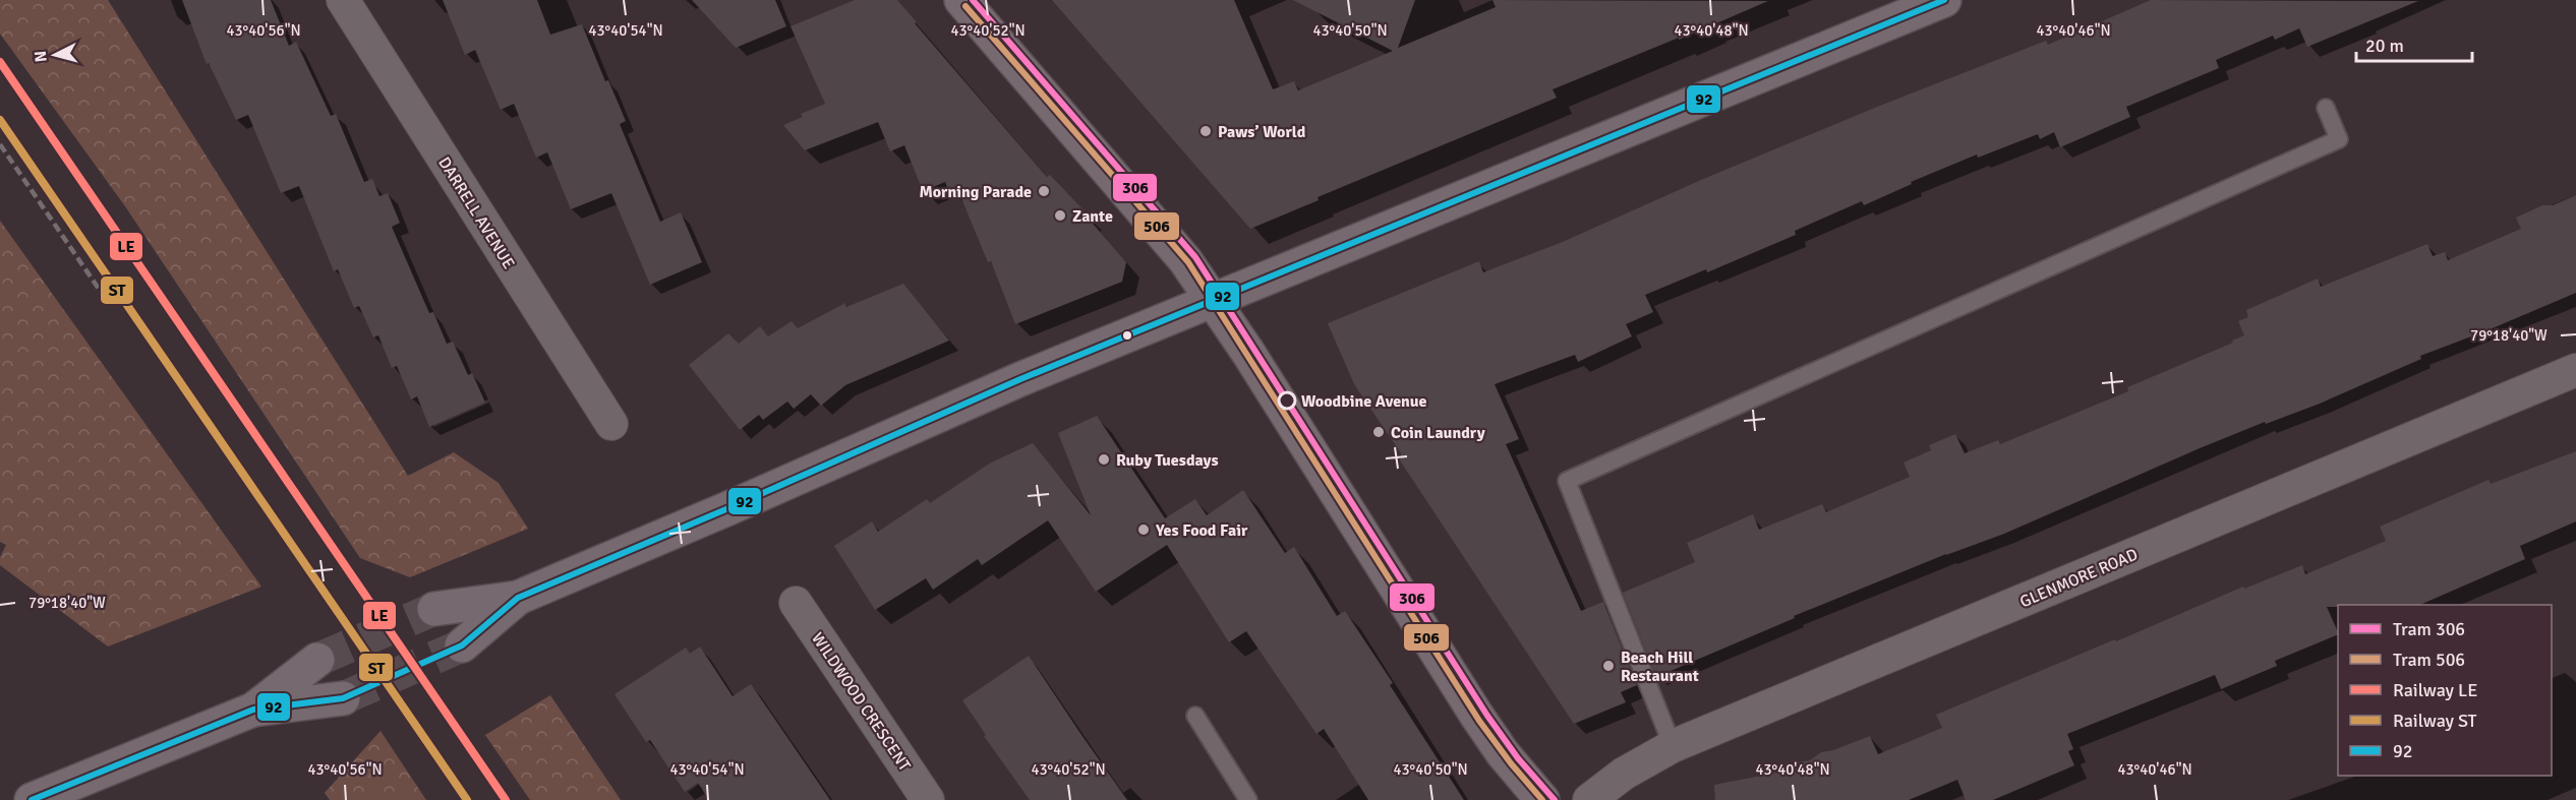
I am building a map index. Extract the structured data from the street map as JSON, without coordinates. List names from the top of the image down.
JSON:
{
  "streets": {
    "street": ["DARRELL AVENUE", "GLENMORE ROAD", "WILDWOOD CRESCENT"]
  },
  "places": [
    "Paws’ World",
    "Morning Parade",
    "Zante",
    "Woodbine Avenue",
    "Coin Laundry",
    "Ruby Tuesdays",
    "Yes Food Fair",
    "Beach Hill Restaurant"
  ],
  "lines": [
    "tram line 306",
    "transit line 92",
    "tram line 506",
    "rail line LE",
    "rail line ST"
  ],
  "legend": [
    "Tram 306",
    "Tram 506",
    "Railway LE",
    "Railway ST",
    "92"
  ],
  "scale_bar": "20 m",
  "north": "left",
  "coordinates": [
    "43°40'56\"N",
    "43°40'54\"N",
    "43°40'52\"N",
    "43°40'50\"N",
    "43°40'48\"N",
    "43°40'46\"N",
    "79°18'40\"W"
  ]
}
